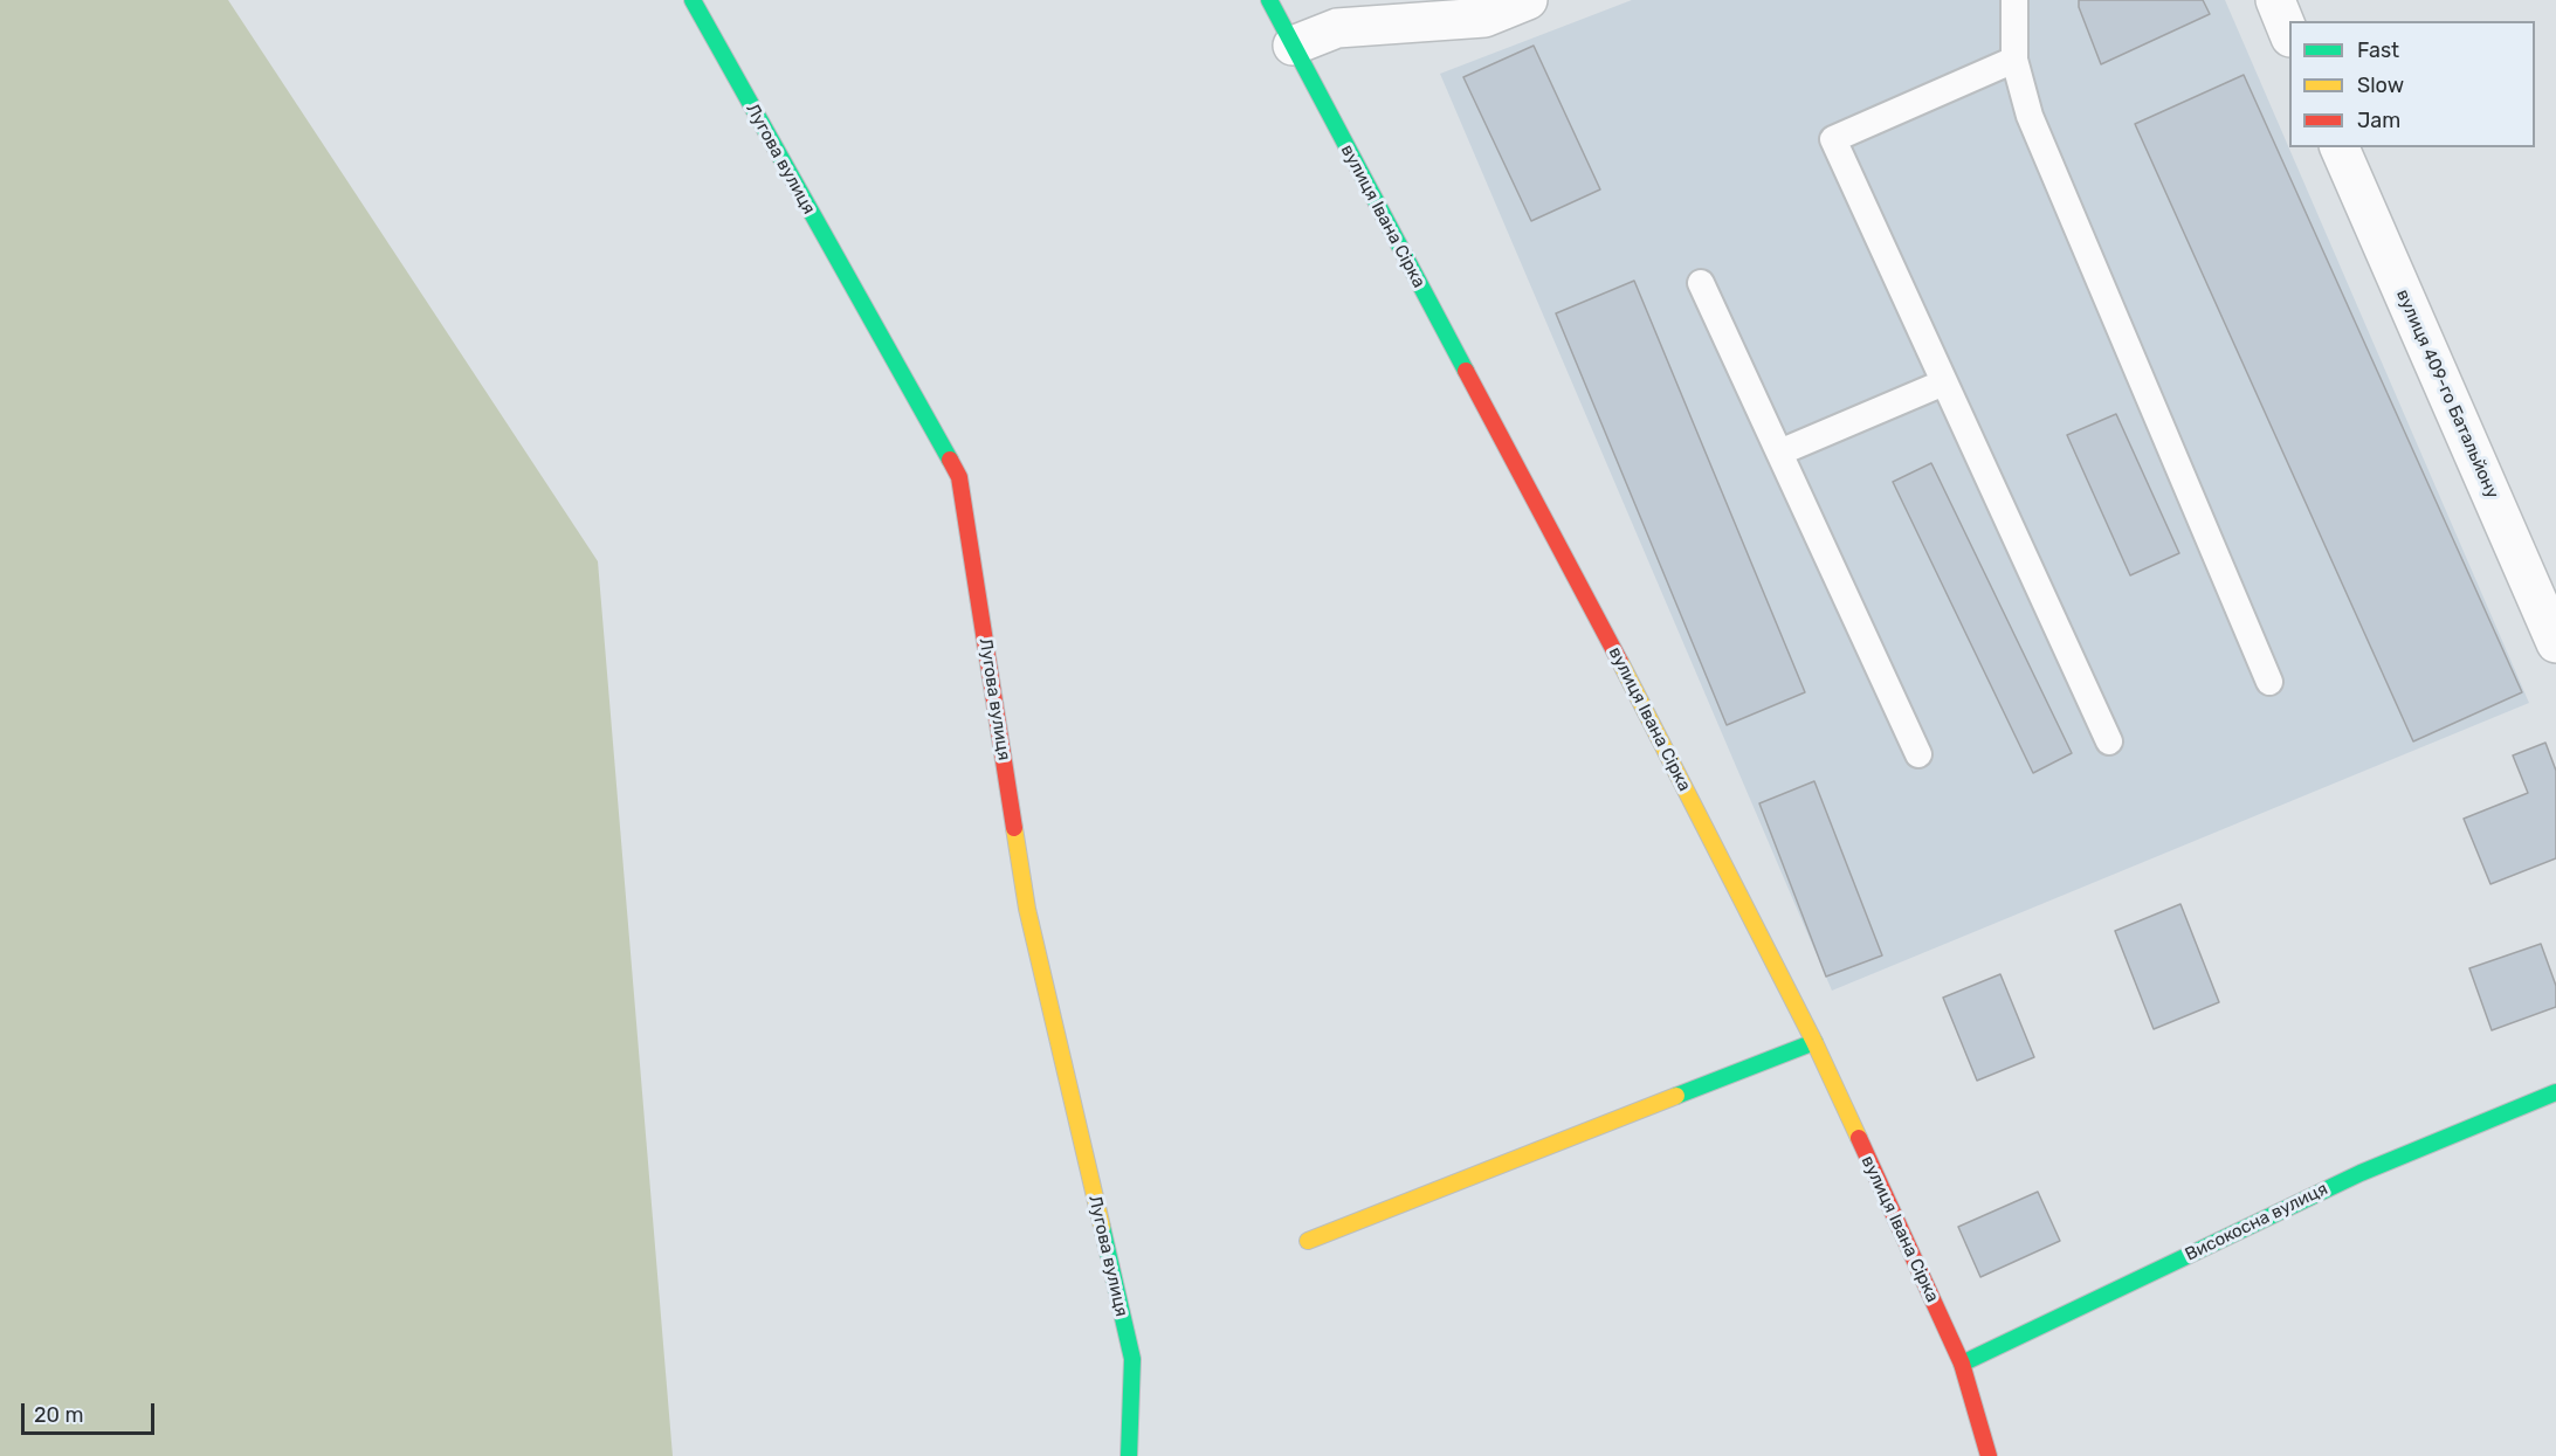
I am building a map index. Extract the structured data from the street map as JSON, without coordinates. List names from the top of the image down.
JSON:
{
  "streets": {
    "street": [
      "Лугова вулиця",
      "вулиця Івана Сірка",
      "вулиця 409-го Батальйону",
      "Високосна вулиця"
    ]
  },
  "crossings": [
    ["вулиця Івана Сірка", "Високосна вулиця"]
  ],
  "legend": ["Fast", "Slow", "Jam"],
  "scale_bar": "20 m"
}
